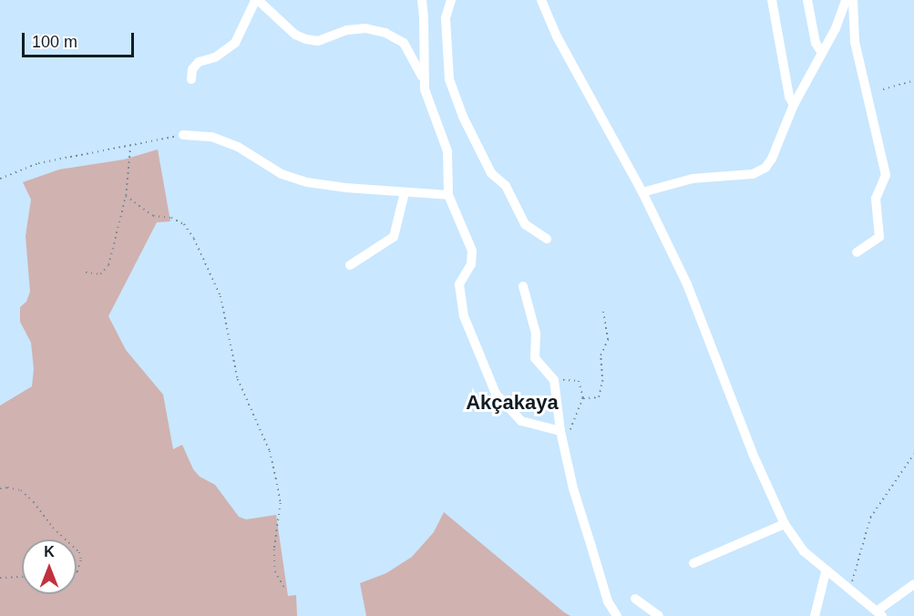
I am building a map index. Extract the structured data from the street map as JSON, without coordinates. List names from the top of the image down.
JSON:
{
  "districts": ["Akçakaya"],
  "scale_bar": "100 m",
  "north": "top"
}
